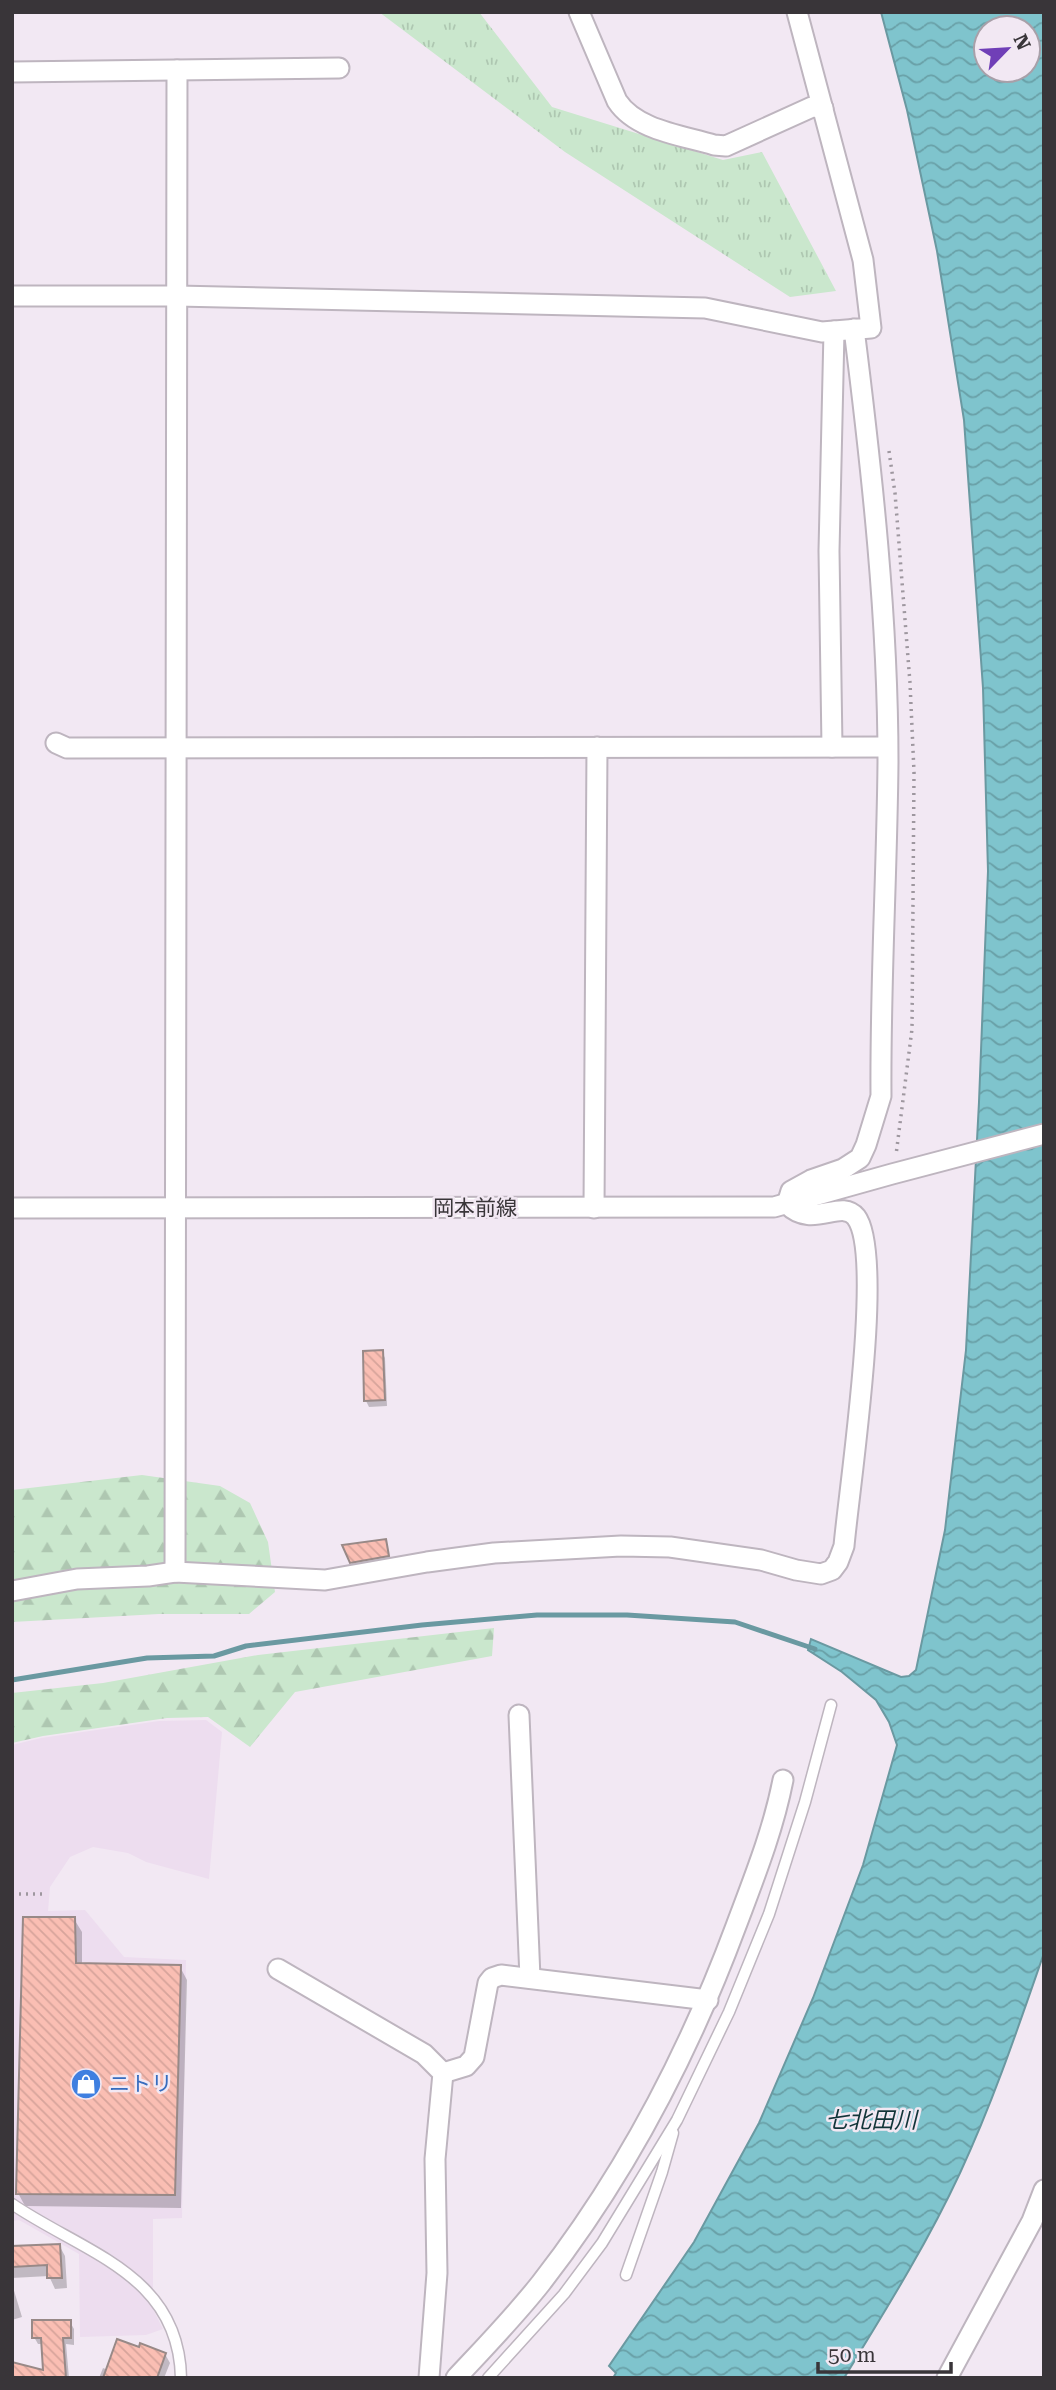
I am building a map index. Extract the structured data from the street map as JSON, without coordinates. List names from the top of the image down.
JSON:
{
  "streets": {
    "street": ["岡本前線"]
  },
  "water": ["七北田川"],
  "places": {
    "shop": ["ニトリ"]
  },
  "scale_bar": "50 m",
  "north": "top right"
}
